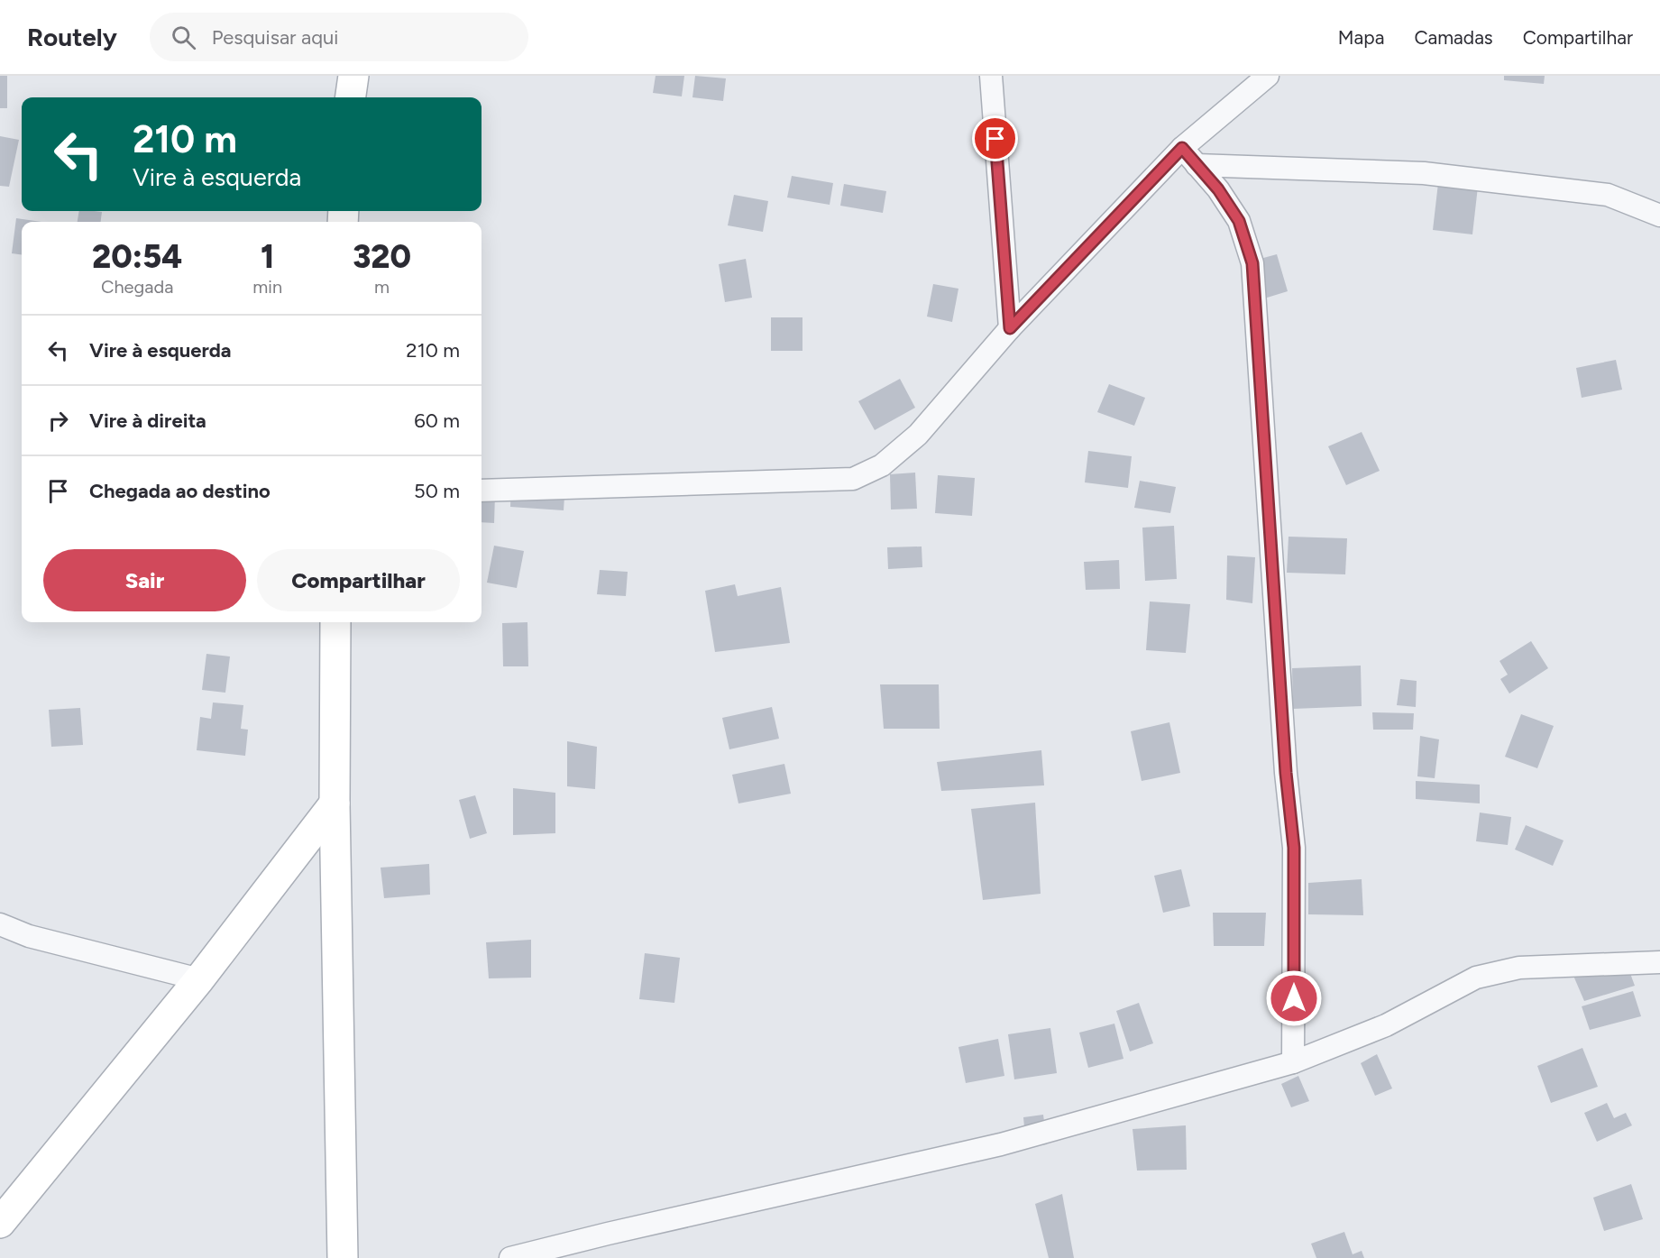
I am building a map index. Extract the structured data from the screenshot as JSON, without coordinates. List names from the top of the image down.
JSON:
{
  "page": {
    "header": "Routely",
    "search": "Pesquisar aqui",
    "nav": ["Mapa", "Camadas", "Compartilhar"],
    "turn": ["210 m", "Vire à esquerda"],
    "eta": [
      "20:54",
      "Chegada",
      "1",
      "min",
      "320",
      "m"
    ],
    "list": [
      {
        "name": "Vire à esquerda",
        "value": "210 m"
      },
      {
        "name": "Vire à direita",
        "value": "60 m"
      },
      {
        "name": "Chegada ao destino",
        "value": "50 m"
      }
    ],
    "buttons": ["Sair", "Compartilhar"]
  }
}
